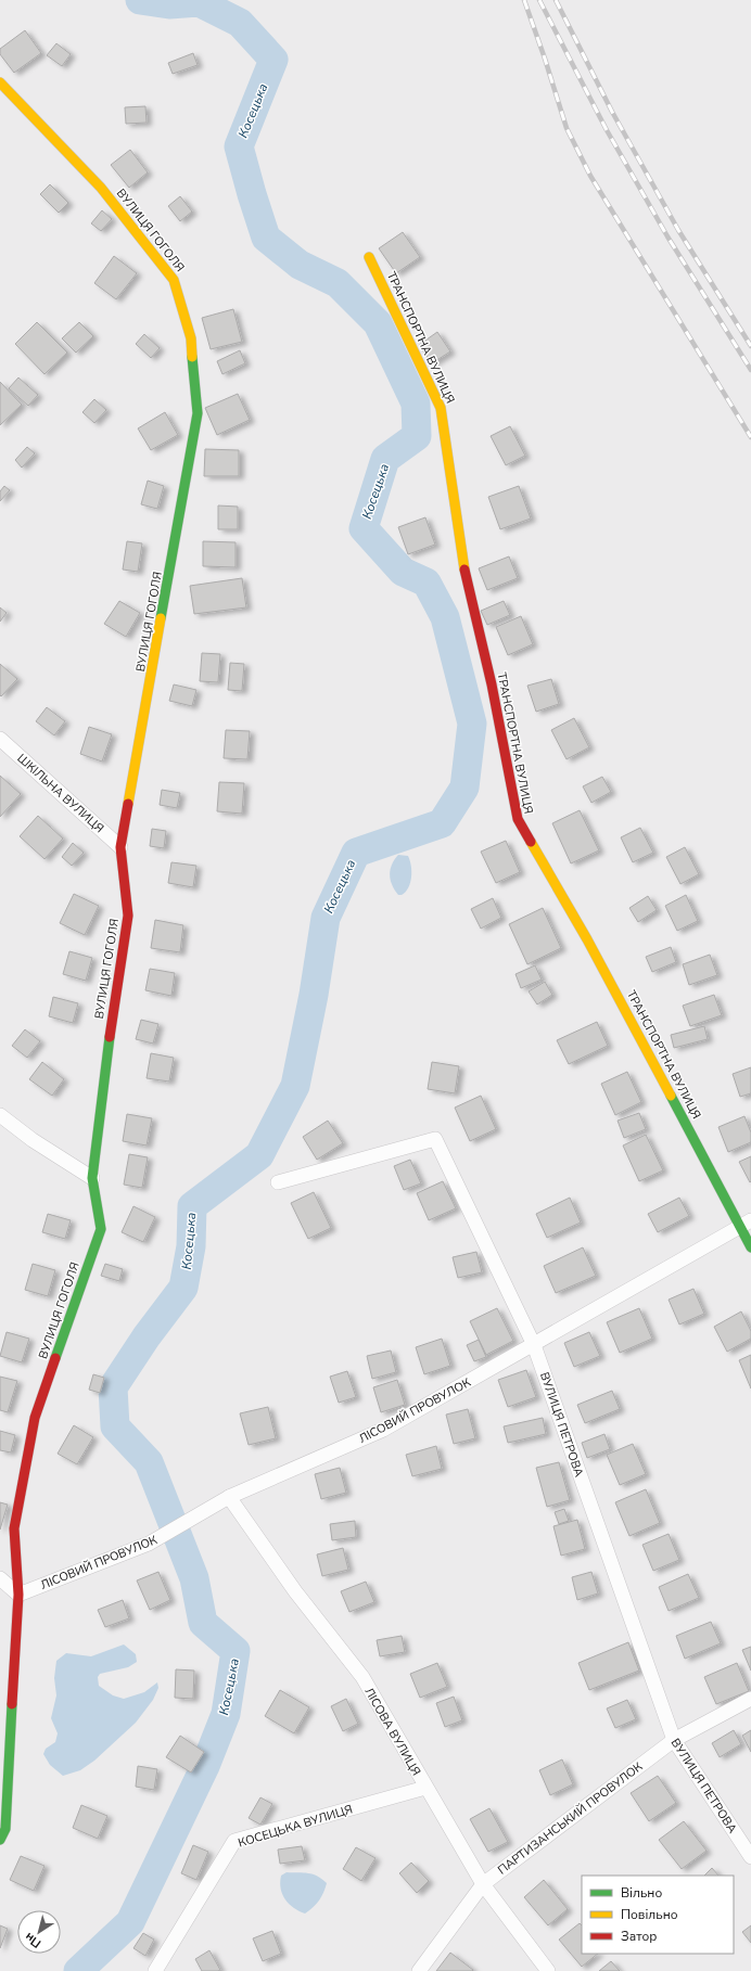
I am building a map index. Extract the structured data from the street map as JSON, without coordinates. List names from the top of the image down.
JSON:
{
  "streets": {
    "street": [
      "ВУЛИЦЯ ГОГОЛЯ",
      "ТРАНСПОРТНА ВУЛИЦЯ",
      "ШКІЛЬНА ВУЛИЦЯ",
      "ЛІСОВИЙ ПРОВУЛОК",
      "ВУЛИЦЯ ПЕТРОВА",
      "ЛІСОВА ВУЛИЦЯ",
      "ПАРТИЗАНСЬКИЙ ПРОВУЛОК",
      "КОСЕЦЬКА ВУЛИЦЯ"
    ]
  },
  "crossings": [
    ["ВУЛИЦЯ ГОГОЛЯ", "ШКІЛЬНА ВУЛИЦЯ"],
    ["ВУЛИЦЯ ГОГОЛЯ", "ЛІСОВИЙ ПРОВУЛОК"],
    ["ТРАНСПОРТНА ВУЛИЦЯ", "ЛІСОВИЙ ПРОВУЛОК"],
    ["ЛІСОВИЙ ПРОВУЛОК", "ВУЛИЦЯ ПЕТРОВА"],
    ["ЛІСОВИЙ ПРОВУЛОК", "ЛІСОВА ВУЛИЦЯ"],
    ["ВУЛИЦЯ ПЕТРОВА", "ПАРТИЗАНСЬКИЙ ПРОВУЛОК"],
    ["ЛІСОВА ВУЛИЦЯ", "ПАРТИЗАНСЬКИЙ ПРОВУЛОК"],
    ["ЛІСОВА ВУЛИЦЯ", "КОСЕЦЬКА ВУЛИЦЯ"]
  ],
  "water": ["Косецька"],
  "legend": ["Вільно", "Повільно", "Затор"],
  "north": "bottom left"
}
